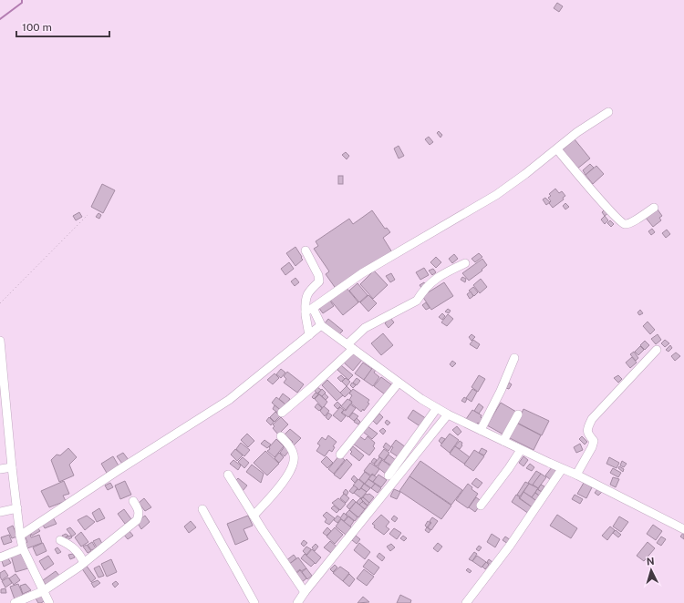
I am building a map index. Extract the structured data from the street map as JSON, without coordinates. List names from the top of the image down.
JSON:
{
  "scale_bar": "100 m",
  "north": "top"
}
